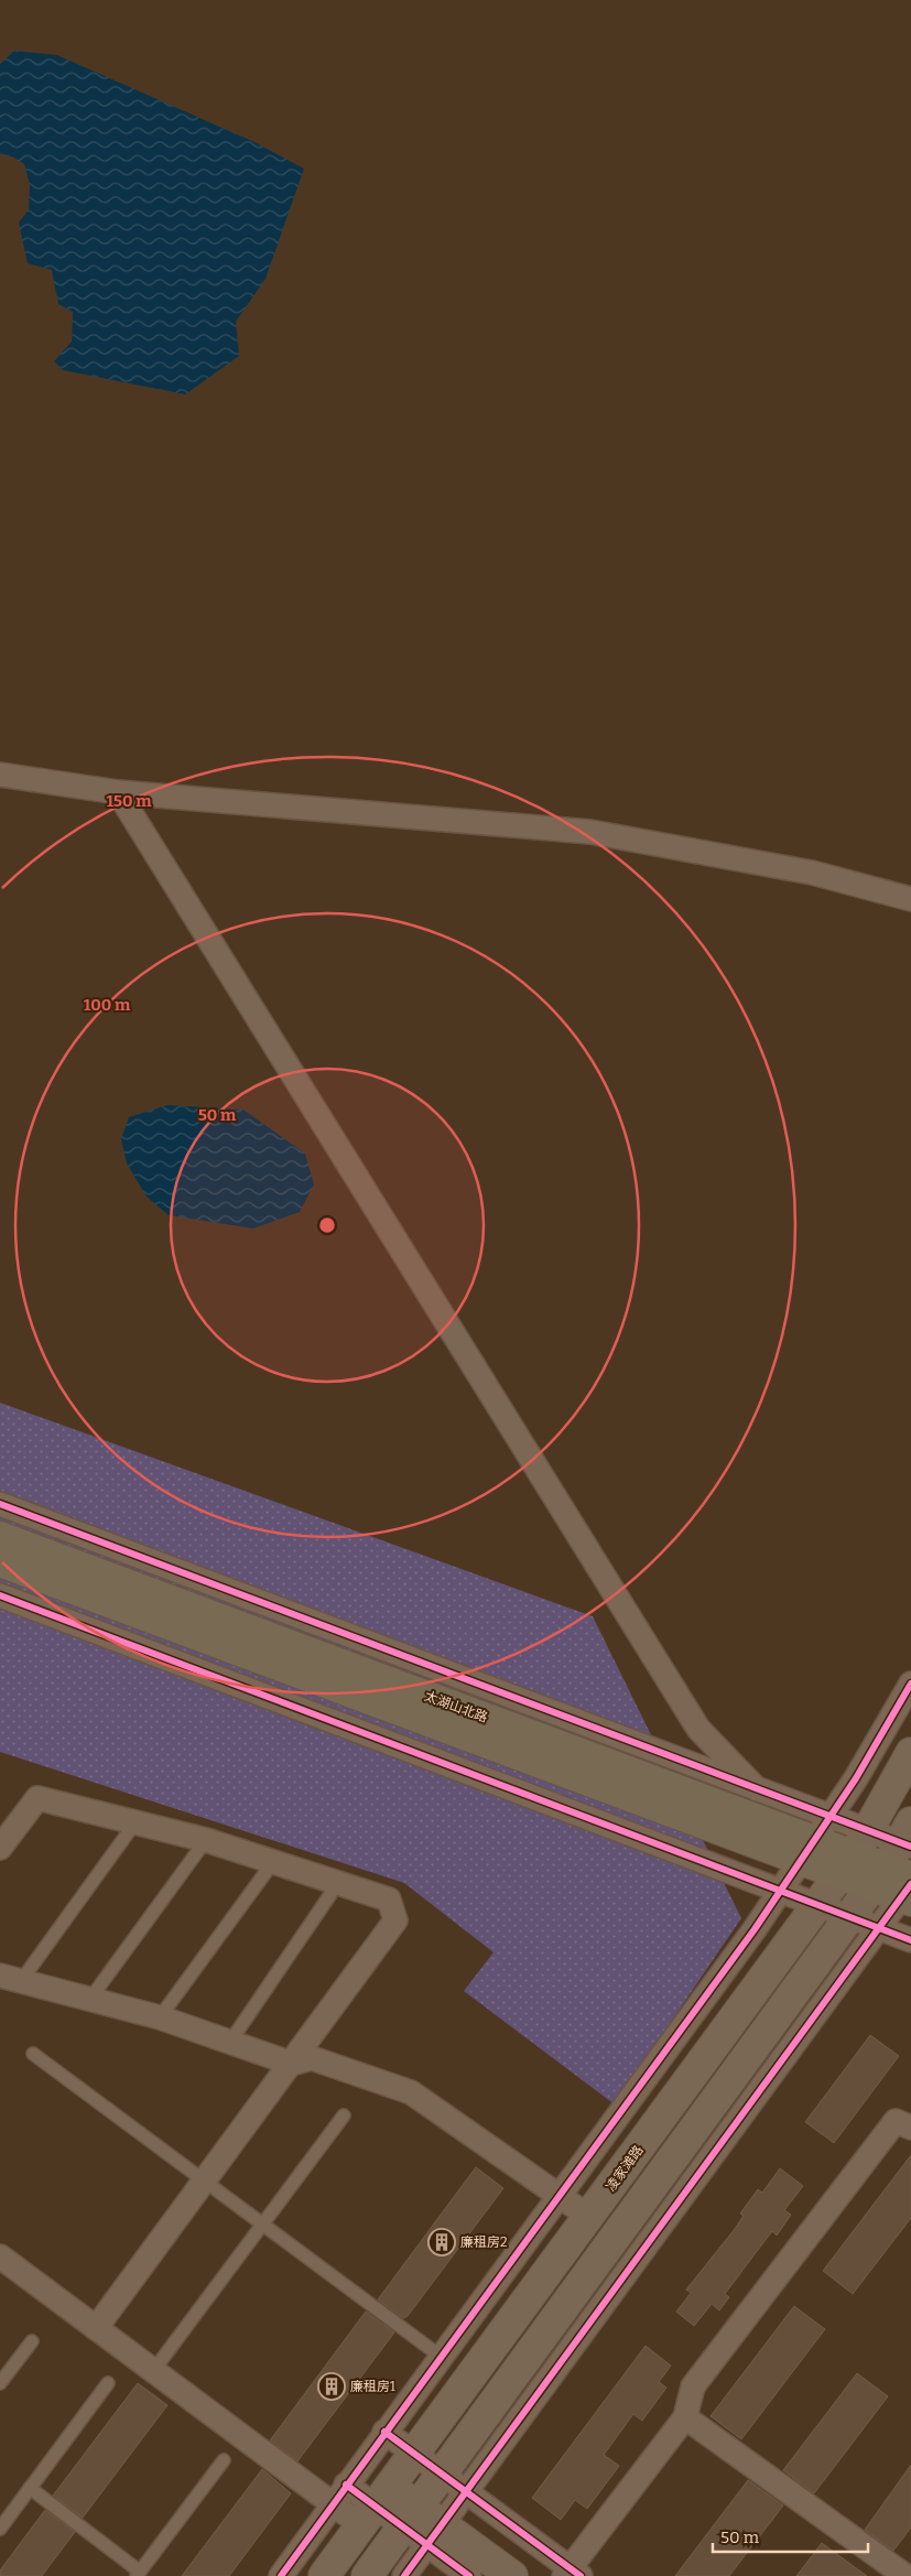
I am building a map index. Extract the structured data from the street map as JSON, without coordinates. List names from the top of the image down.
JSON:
{
  "streets": {
    "main road": ["太湖山北路", "凌家滩路"]
  },
  "crossings": [
    ["太湖山北路", "凌家滩路"]
  ],
  "places": {
    "building": ["廉租房2", "廉租房1"]
  },
  "scale_bar": "50 m",
  "rings": ["150 m", "100 m", "50 m"]
}
